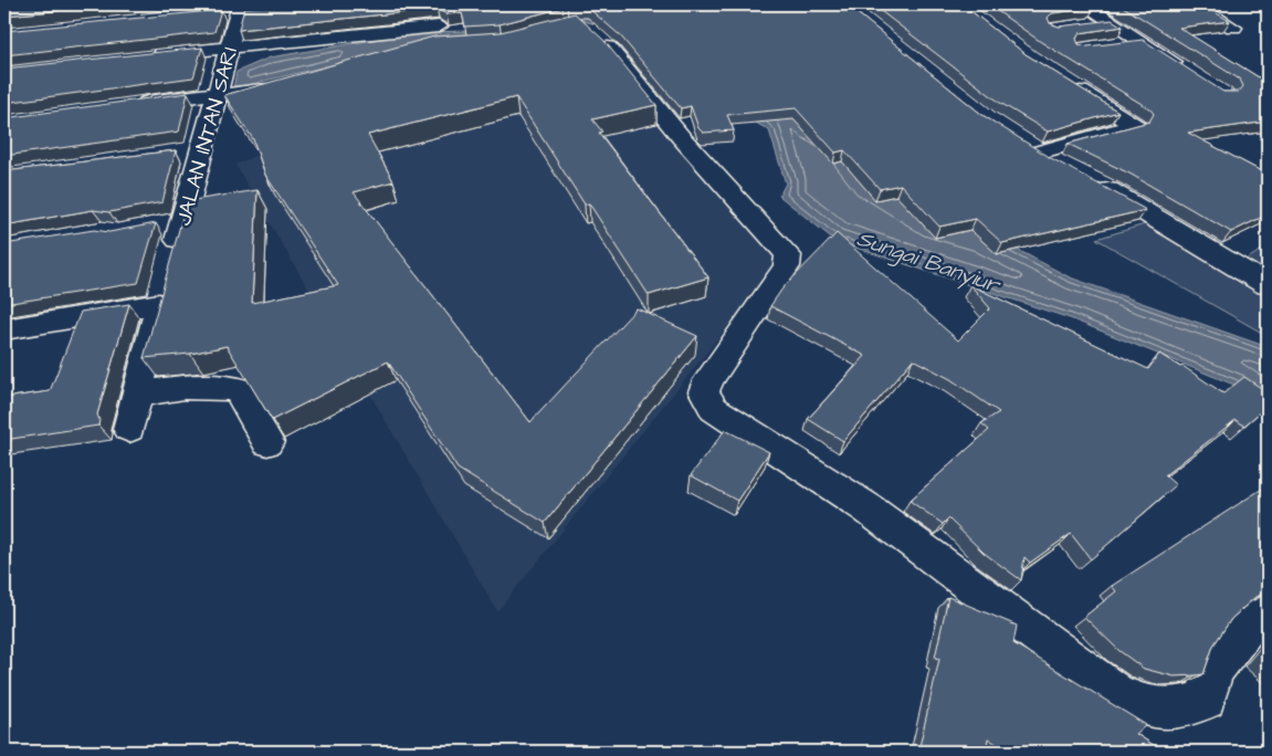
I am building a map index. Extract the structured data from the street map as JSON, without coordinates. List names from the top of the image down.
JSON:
{
  "streets": {
    "street": ["JALAN INTAN SARI"]
  },
  "water": ["Sungai Banyiur"]
}
